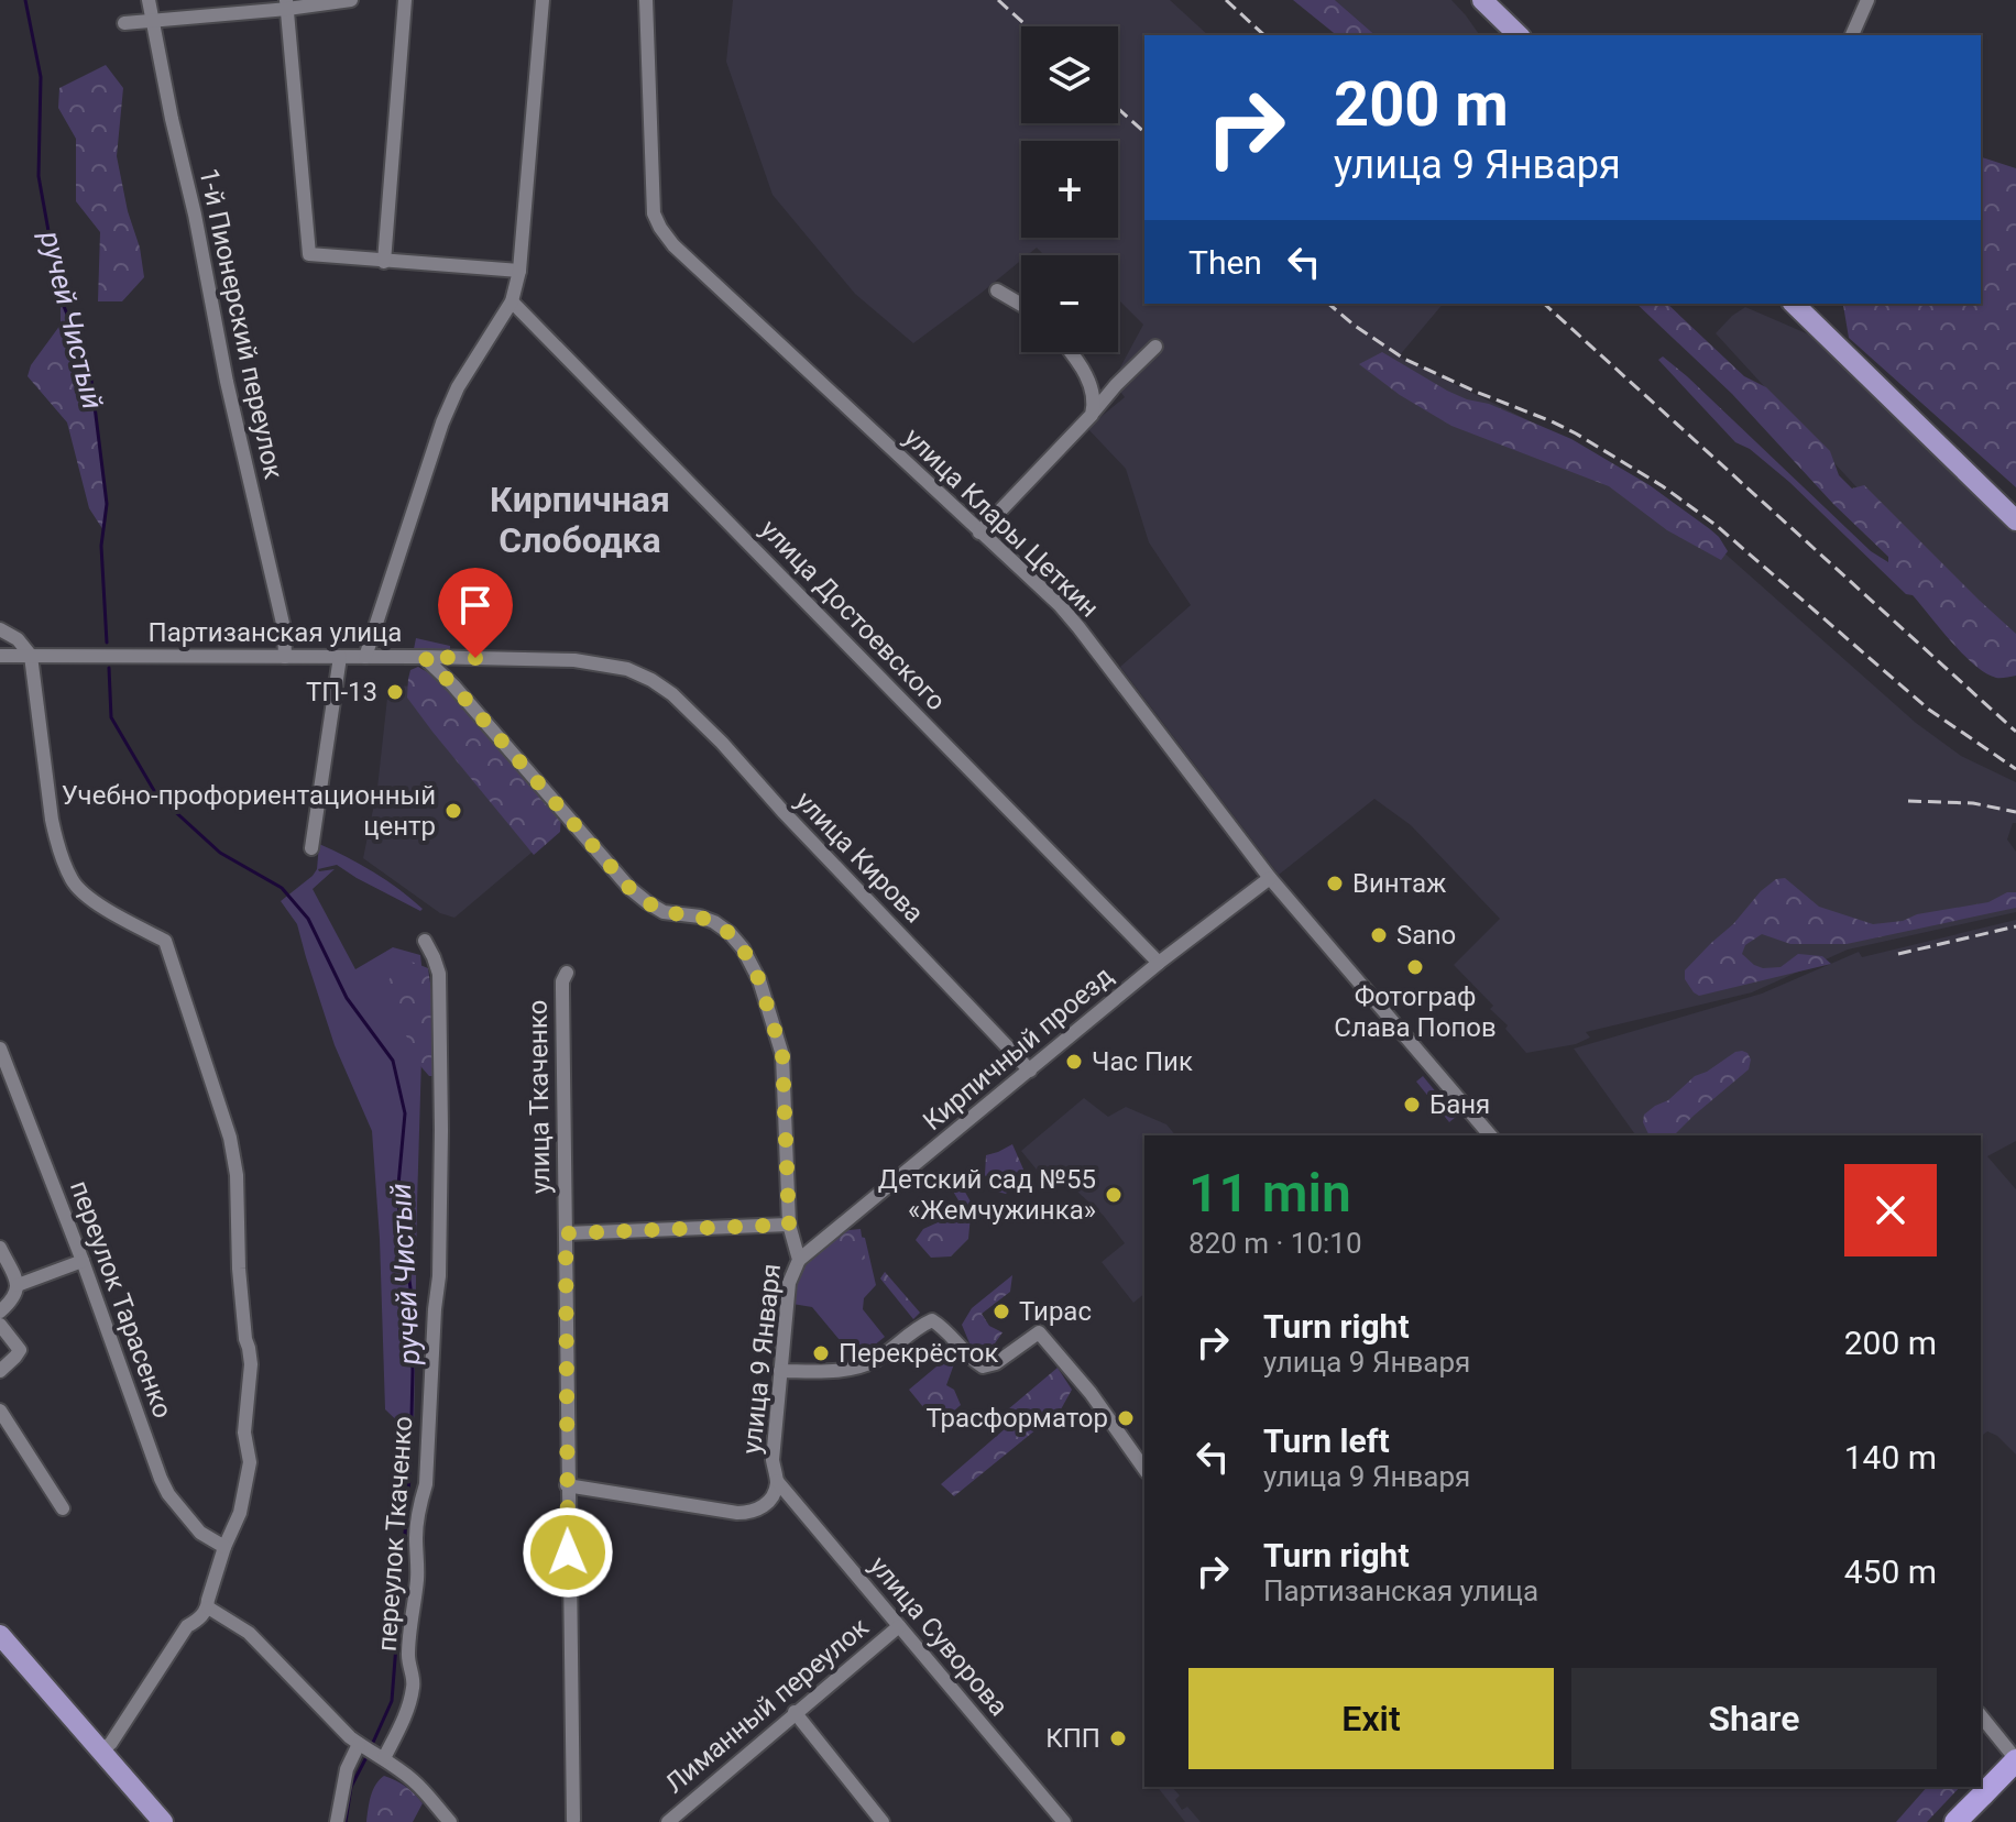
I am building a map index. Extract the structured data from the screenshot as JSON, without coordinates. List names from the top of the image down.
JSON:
{
  "streets": {
    "street": [
      "1-й Пионерский переулок",
      "улица Клары Цеткин",
      "улица Достоевского",
      "Партизанская улица",
      "улица Кирова",
      "Кирпичный проезд",
      "улица Ткаченко",
      "переулок Тарасенко",
      "улица 9 Января",
      "переулок Ткаченко",
      "улица Суворова",
      "Лиманный переулок"
    ]
  },
  "crossings": [
    ["1-й Пионерский переулок", "Партизанская улица"],
    ["улица Клары Цеткин", "Кирпичный проезд"],
    ["улица Достоевского", "Кирпичный проезд"],
    ["Партизанская улица", "улица Кирова"],
    ["Партизанская улица", "улица 9 Января"],
    ["улица Кирова", "Кирпичный проезд"],
    ["Кирпичный проезд", "улица 9 Января"],
    ["улица Ткаченко", "улица 9 Января"],
    ["улица 9 Января", "улица Суворова"],
    ["улица Суворова", "Лиманный переулок"]
  ],
  "districts": ["Кирпичная Слободка"],
  "water": ["ручей Чистый"],
  "places": [
    "ТП-13",
    "Учебно-профориентационный центр",
    "Винтаж",
    "Sano",
    "Фотограф Слава Попов",
    "Час Пик",
    "Баня",
    "Детский сад №55 «Жемчужинка»",
    "Тирас",
    "Перекрёсток",
    "Трасформатор",
    "КПП"
  ],
  "page": {
    "map_buttons": ["+", "−"],
    "turn": ["200 m", "улица 9 Января"],
    "then": "Then",
    "heading": ["11 min", "820 m · 10:10"],
    "list": [
      {
        "name": "Turn right",
        "note": "улица 9 Января",
        "value": "200 m"
      },
      {
        "name": "Turn left",
        "note": "улица 9 Января",
        "value": "140 m"
      },
      {
        "name": "Turn right",
        "note": "Партизанская улица",
        "value": "450 m"
      }
    ],
    "buttons": ["Exit", "Share"]
  }
}
